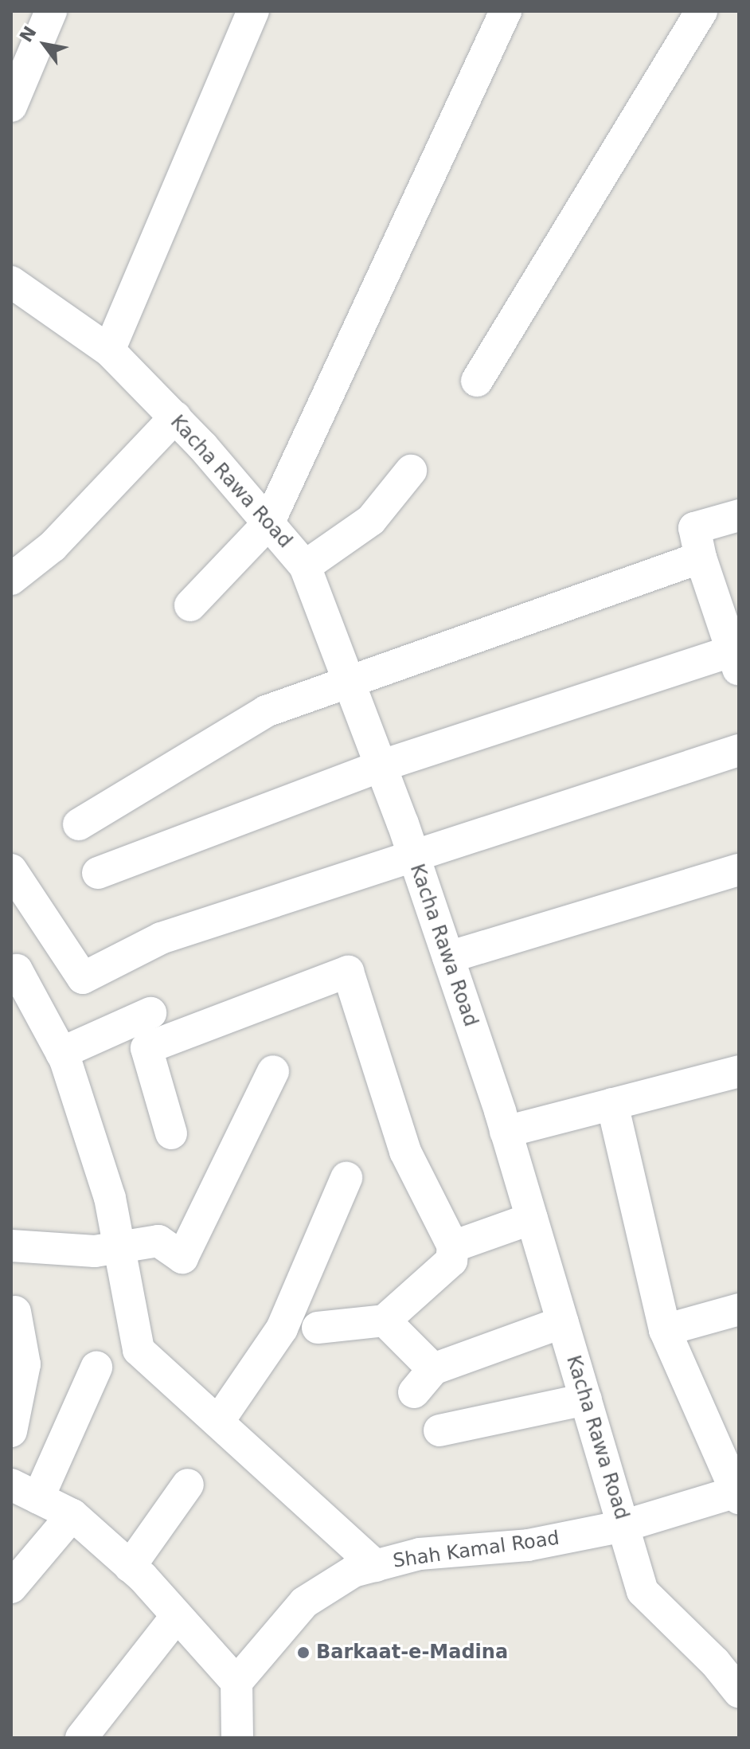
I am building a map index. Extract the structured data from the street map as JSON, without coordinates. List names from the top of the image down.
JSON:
{
  "streets": {
    "street": ["Kacha Rawa Road", "Shah Kamal Road"]
  },
  "crossings": [
    ["Kacha Rawa Road", "Shah Kamal Road"]
  ],
  "places": ["Barkaat-e-Madina"],
  "north": "top left"
}
